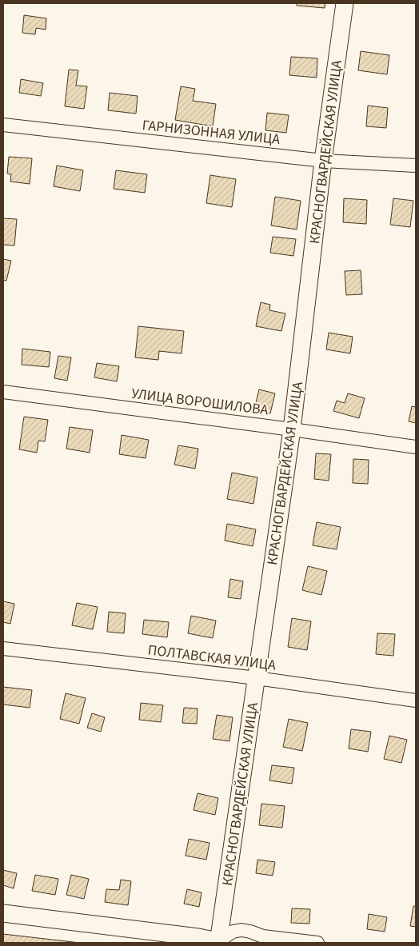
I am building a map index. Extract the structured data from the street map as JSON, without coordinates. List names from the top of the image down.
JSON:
{
  "streets": {
    "street": [
      "ГАРНИЗОННАЯ УЛИЦА",
      "КРАСНОГВАРДЕЙСКАЯ УЛИЦА",
      "УЛИЦА ВОРОШИЛОВА",
      "ПОЛТАВСКАЯ УЛИЦА"
    ]
  },
  "crossings": [
    ["ГАРНИЗОННАЯ УЛИЦА", "КРАСНОГВАРДЕЙСКАЯ УЛИЦА"],
    ["КРАСНОГВАРДЕЙСКАЯ УЛИЦА", "УЛИЦА ВОРОШИЛОВА"],
    ["КРАСНОГВАРДЕЙСКАЯ УЛИЦА", "ПОЛТАВСКАЯ УЛИЦА"]
  ]
}
